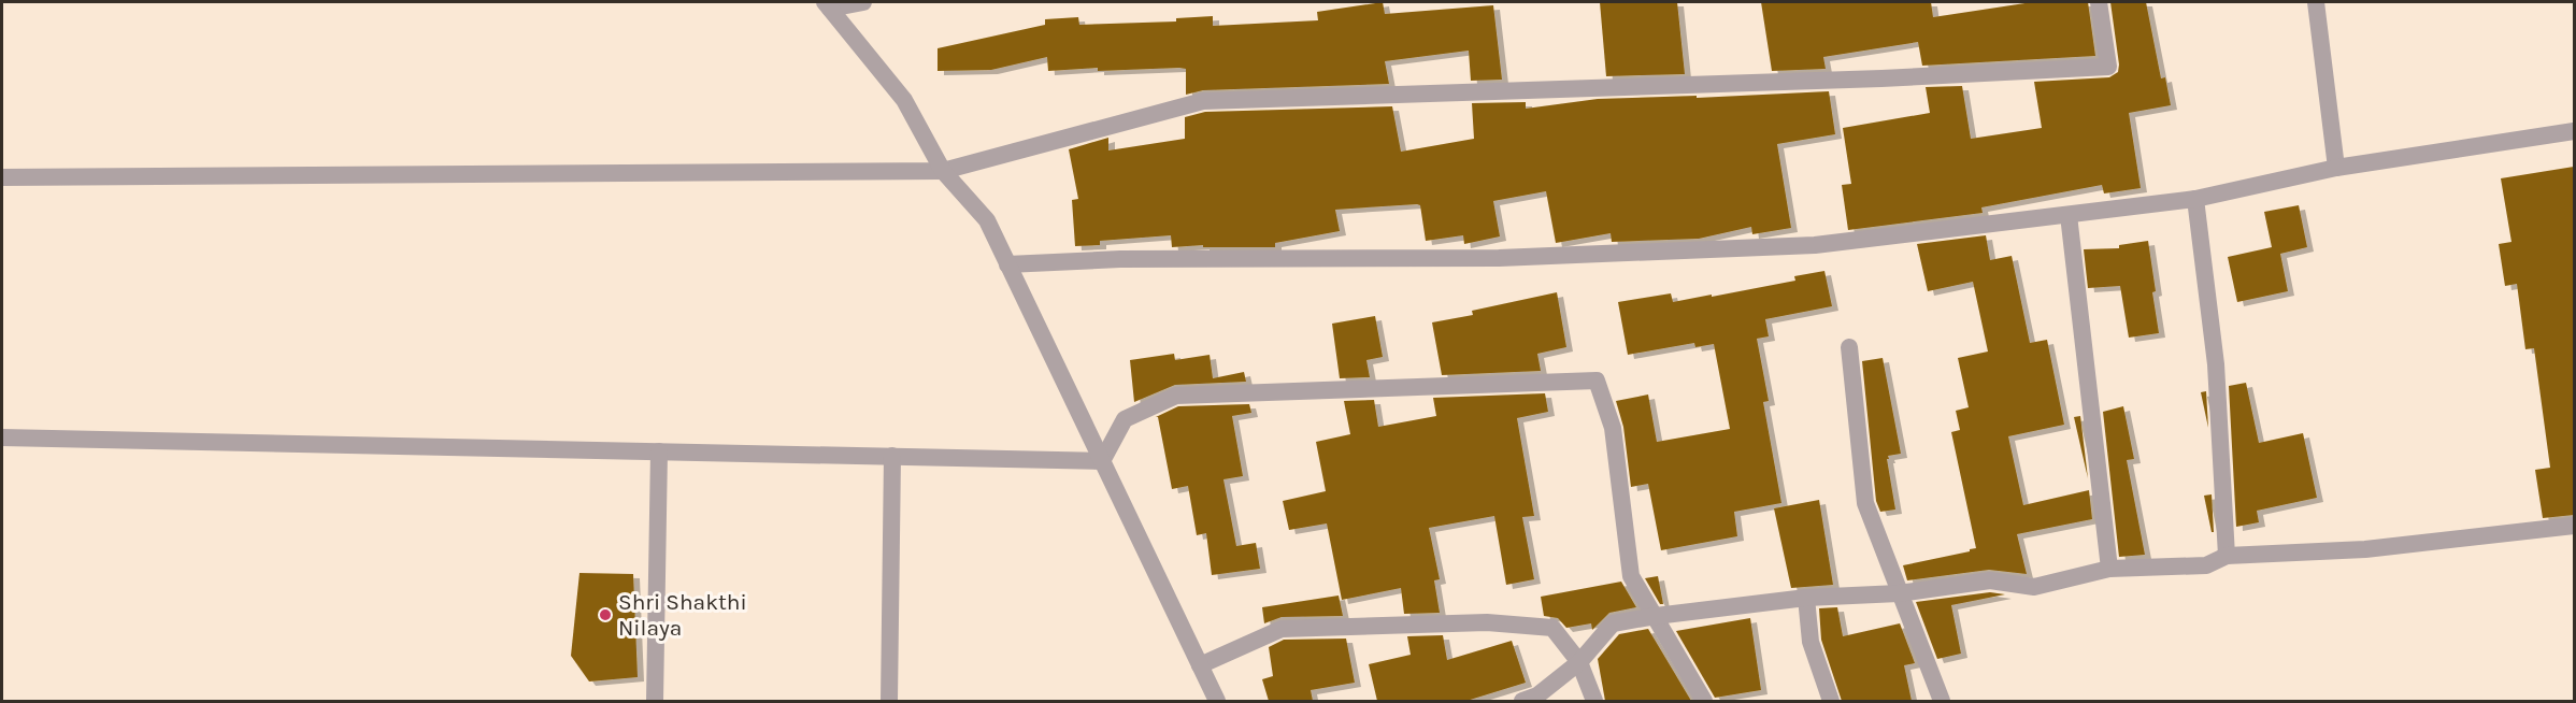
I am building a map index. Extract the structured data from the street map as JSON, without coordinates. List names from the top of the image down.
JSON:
{
  "places": ["Shri Shakthi Nilaya"]
}
